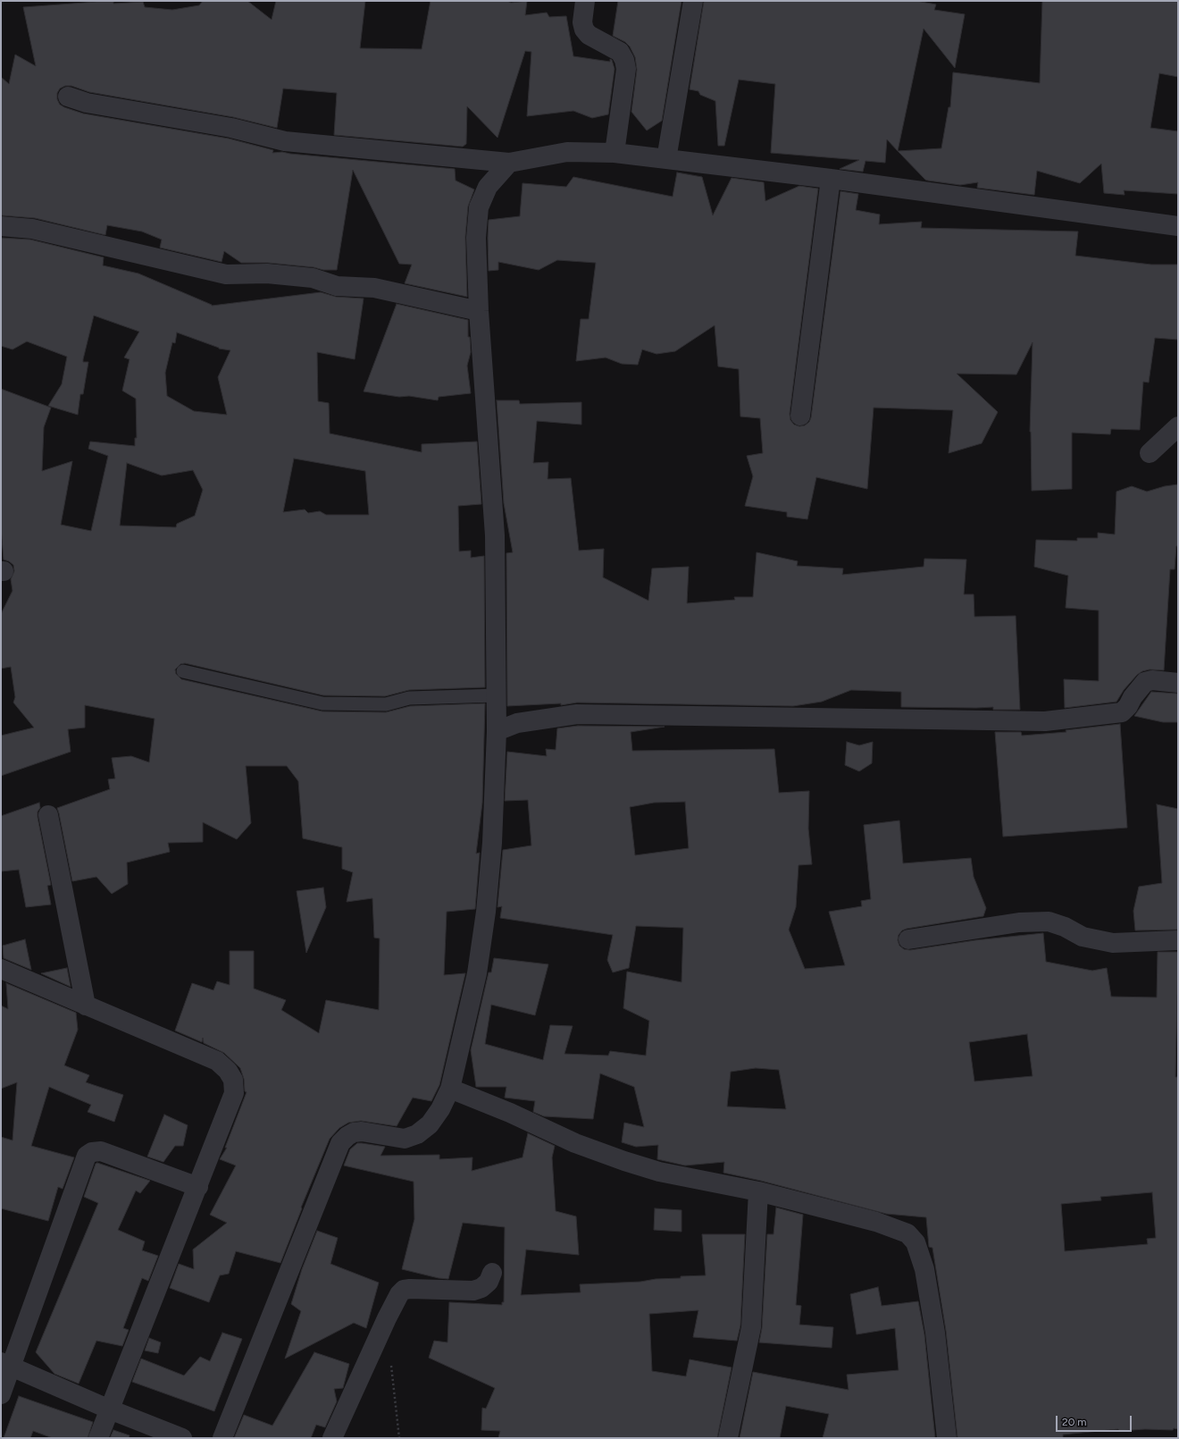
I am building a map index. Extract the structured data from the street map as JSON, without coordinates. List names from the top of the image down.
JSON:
{
  "scale_bar": "20 m"
}
